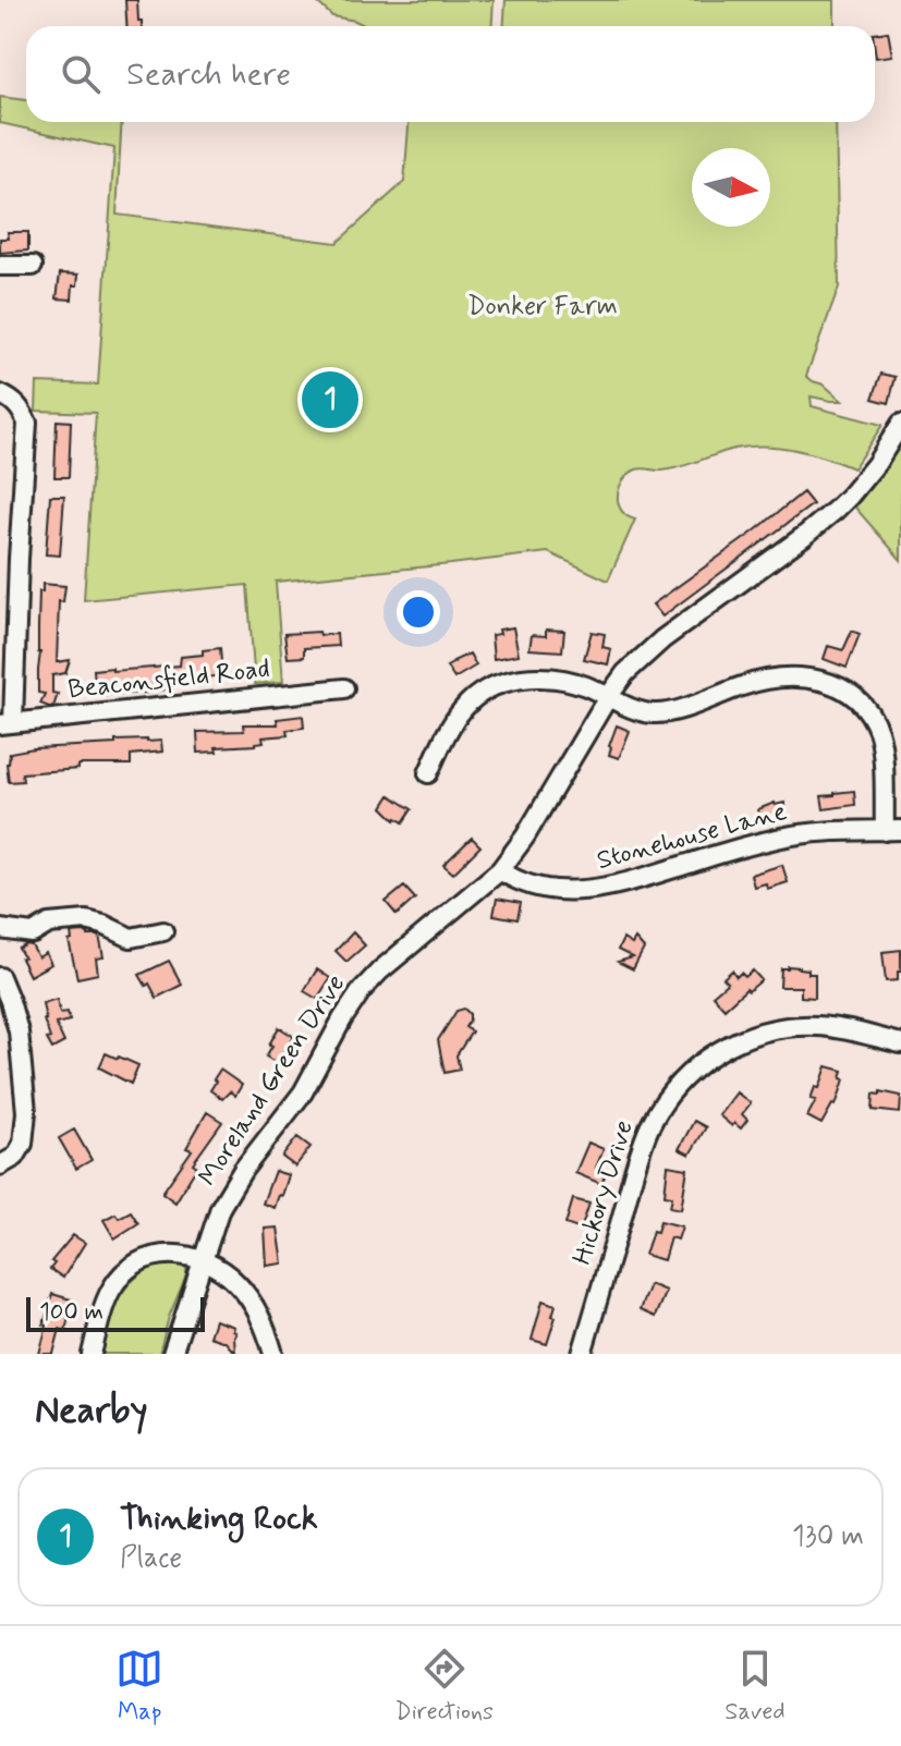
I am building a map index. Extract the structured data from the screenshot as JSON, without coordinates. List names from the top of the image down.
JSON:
{
  "streets": {
    "street": [
      "Beaconsfield Road",
      "Stonehouse Lane",
      "Moreland Green Drive",
      "Hickory Drive"
    ]
  },
  "crossings": [
    ["Stonehouse Lane", "Moreland Green Drive"]
  ],
  "parks": ["Donker Farm"],
  "scale_bar": "100 m",
  "north": "right",
  "page": {
    "search": "Search here",
    "pins": "1",
    "scale": "100 m",
    "heading": "Nearby",
    "list": [
      {
        "mark": "1",
        "name": "Thinking Rock",
        "note": "Place",
        "value": "130 m"
      }
    ],
    "nav": ["Map", "Directions", "Saved"]
  }
}
